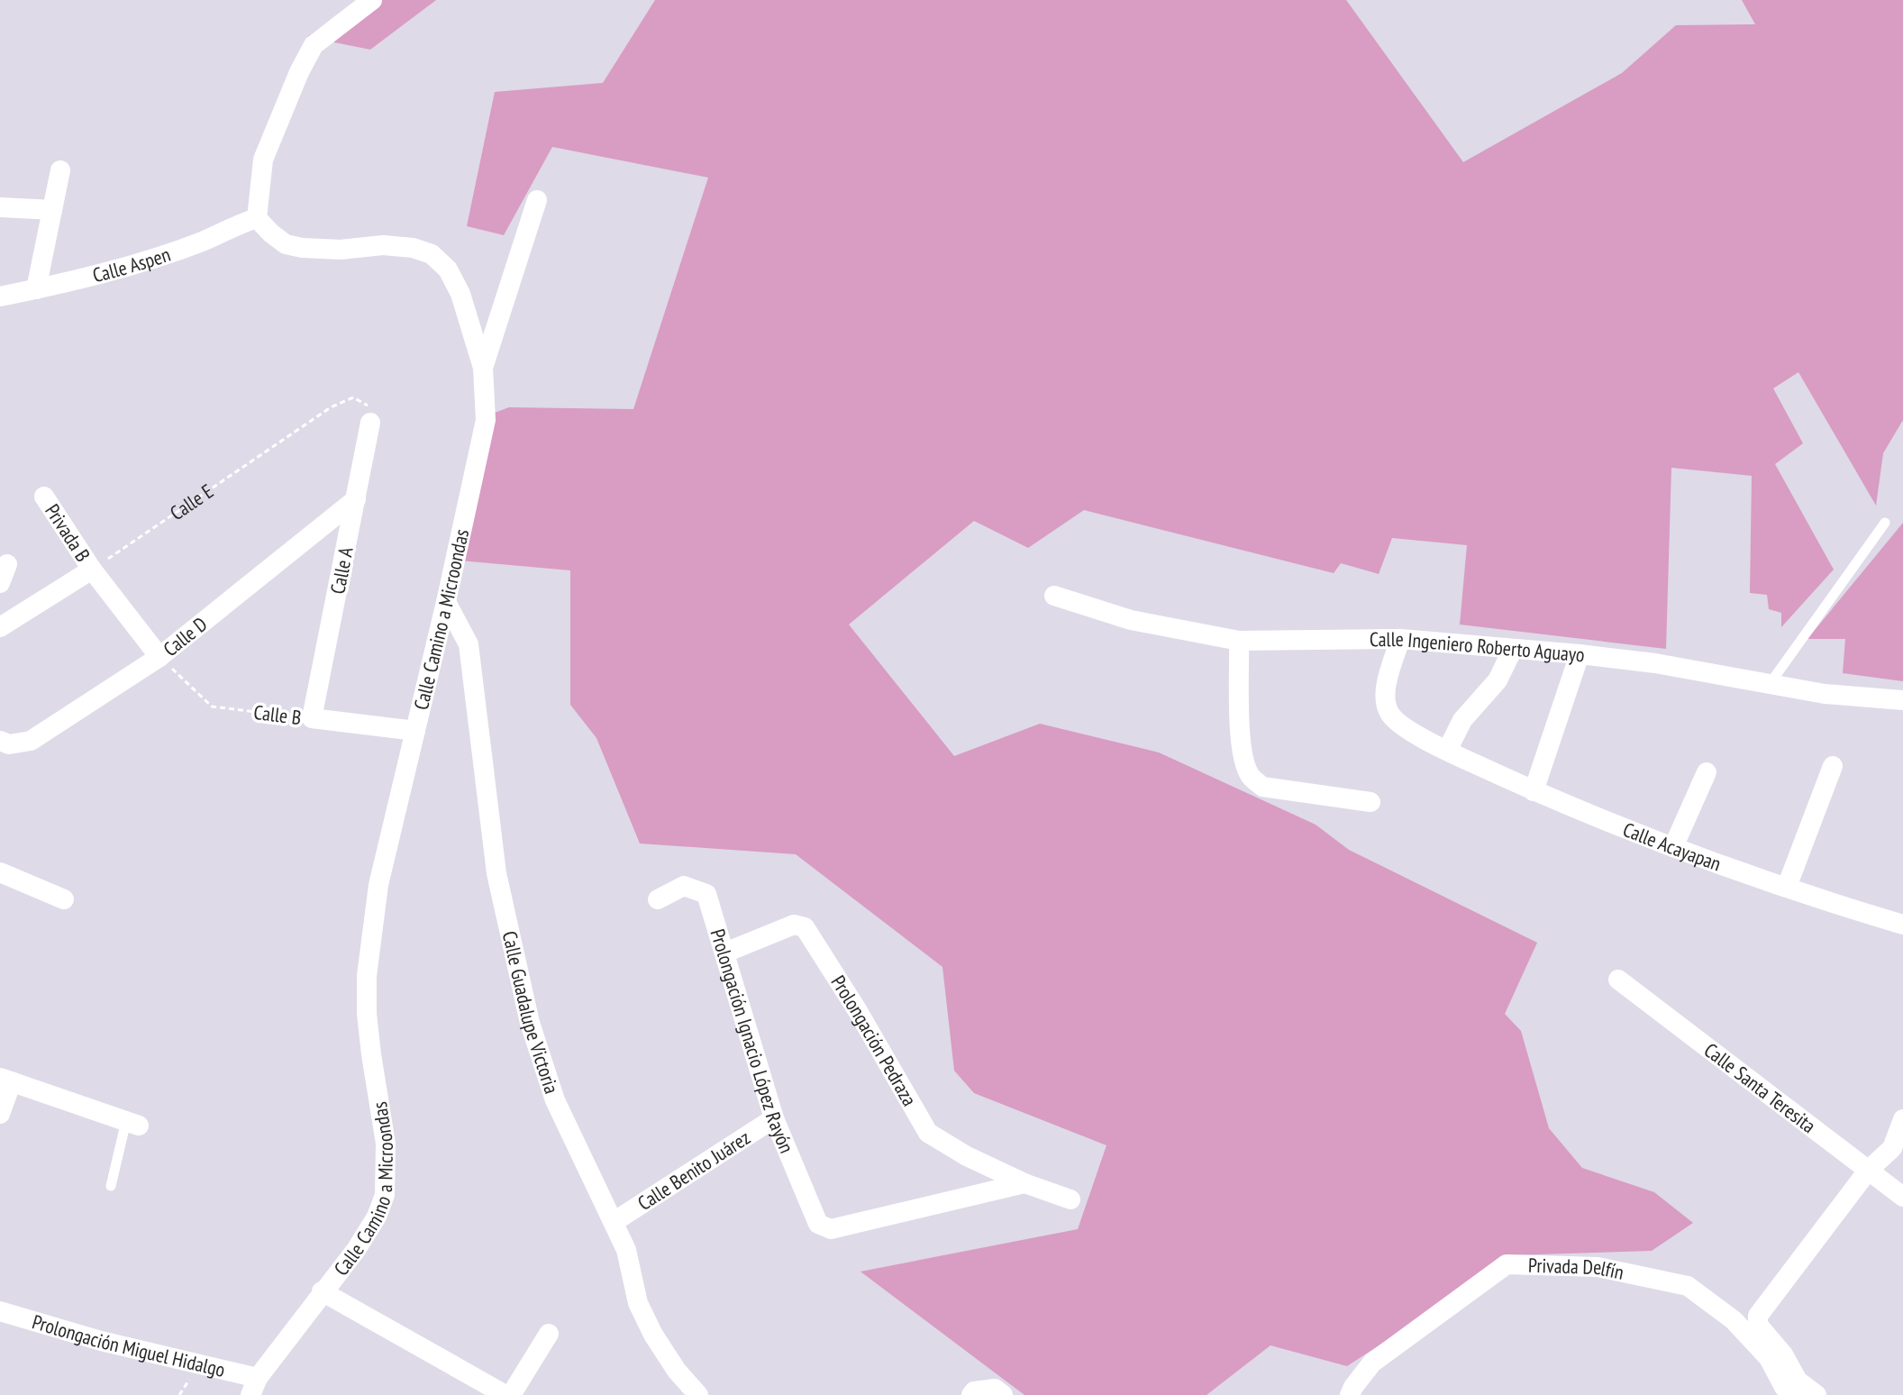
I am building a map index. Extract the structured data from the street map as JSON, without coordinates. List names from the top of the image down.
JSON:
{
  "streets": {
    "street": [
      "Calle Aspen",
      "Privada B",
      "Calle A",
      "Calle Camino a Microondas",
      "Calle D",
      "Calle Ingeniero Roberto Aguayo",
      "Calle B",
      "Calle Acayapan",
      "Calle Guadalupe Victoria",
      "Prolongación Pedraza",
      "Prolongación Ignacio López Rayón",
      "Calle Santa Teresita",
      "Calle Benito Juárez",
      "Privada Delfín",
      "Prolongación Miguel Hidalgo"
    ],
    "path": ["Calle E"]
  },
  "crossings": [
    ["Calle Aspen", "Calle Camino a Microondas"],
    ["Calle E", "Privada B"],
    ["Calle E", "Calle A"],
    ["Privada B", "Calle D"],
    ["Privada B", "Calle B"],
    ["Calle A", "Calle D"],
    ["Calle A", "Calle B"],
    ["Calle Camino a Microondas", "Calle B"],
    ["Calle Camino a Microondas", "Calle Guadalupe Victoria"],
    ["Calle Camino a Microondas", "Prolongación Miguel Hidalgo"],
    ["Calle D", "Calle B"],
    ["Calle Ingeniero Roberto Aguayo", "Calle Acayapan"],
    ["Calle Guadalupe Victoria", "Calle Benito Juárez"],
    ["Prolongación Pedraza", "Prolongación Ignacio López Rayón"],
    ["Prolongación Ignacio López Rayón", "Calle Benito Juárez"]
  ]
}
